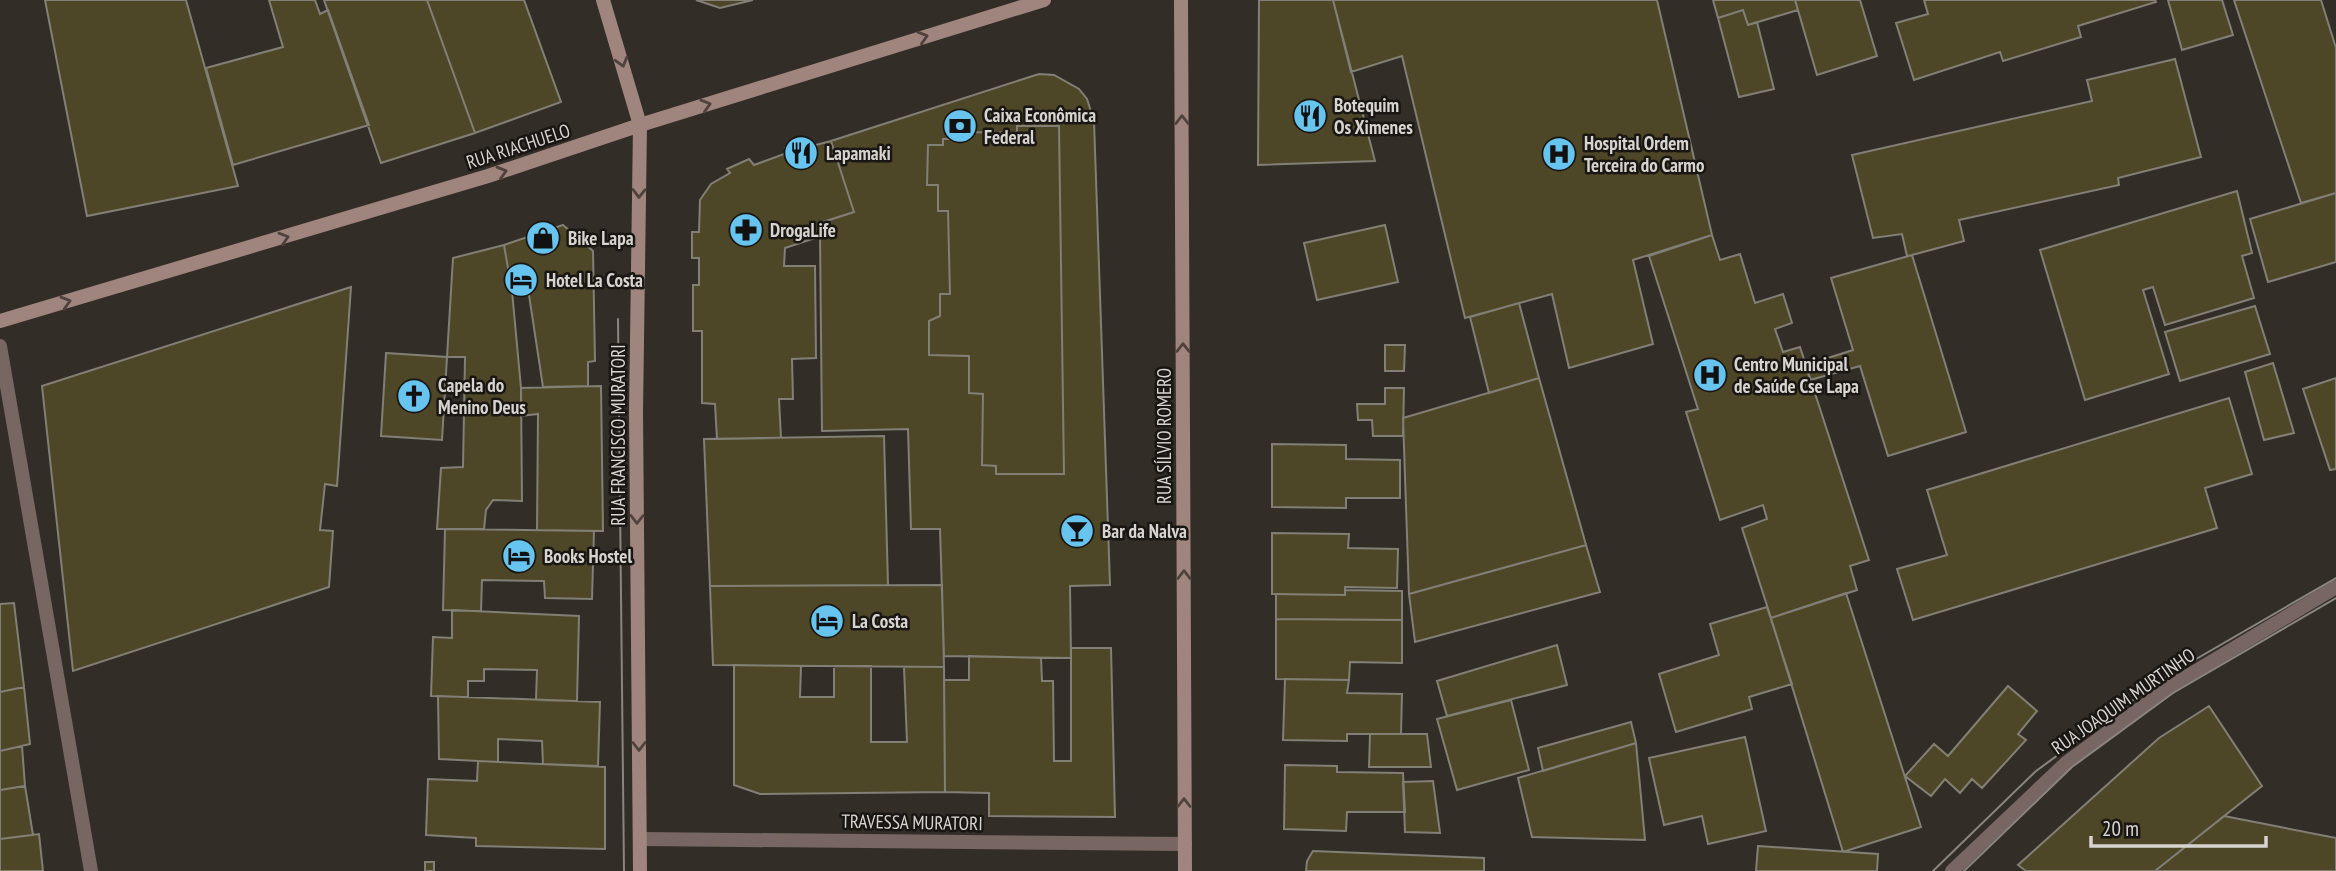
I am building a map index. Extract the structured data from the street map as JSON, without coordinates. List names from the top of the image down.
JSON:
{
  "streets": {
    "street": [
      "RUA RIACHUELO",
      "RUA FRANCISCO MURATORI",
      "RUA SÍLVIO ROMERO",
      "RUA JOAQUIM MURTINHO",
      "TRAVESSA MURATORI"
    ]
  },
  "crossings": [
    ["RUA RIACHUELO", "RUA FRANCISCO MURATORI"],
    ["RUA FRANCISCO MURATORI", "TRAVESSA MURATORI"],
    ["RUA SÍLVIO ROMERO", "TRAVESSA MURATORI"]
  ],
  "one_way": ["RUA RIACHUELO", "RUA FRANCISCO MURATORI", "RUA SÍLVIO ROMERO"],
  "places": {
    "restaurant": ["Botequim Os Ximenes", "Lapamaki"],
    "bank": ["Caixa Econômica Federal"],
    "hospital": ["Hospital Ordem Terceira do Carmo", "Centro Municipal de Saúde Cse Lapa"],
    "pharmacy": ["DrogaLife"],
    "shop": ["Bike Lapa"],
    "hotel": ["Hotel La Costa", "Books Hostel", "La Costa"],
    "church": ["Capela do Menino Deus"],
    "bar": ["Bar da Nalva"]
  },
  "scale_bar": "20 m"
}
